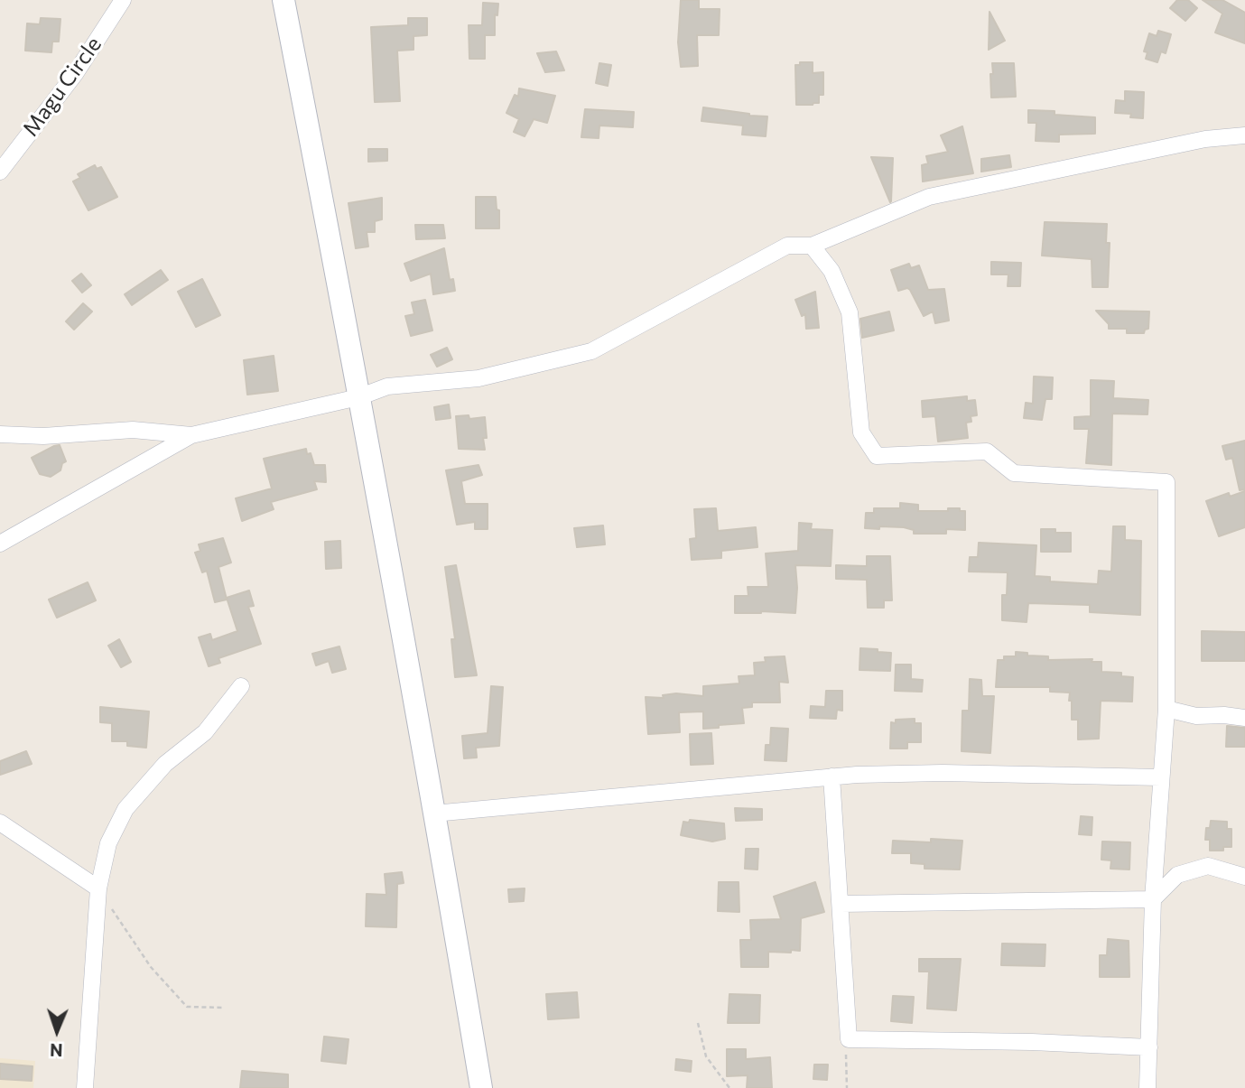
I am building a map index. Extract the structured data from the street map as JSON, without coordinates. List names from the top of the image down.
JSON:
{
  "streets": {
    "street": ["Magu Circle"]
  },
  "north": "bottom"
}
